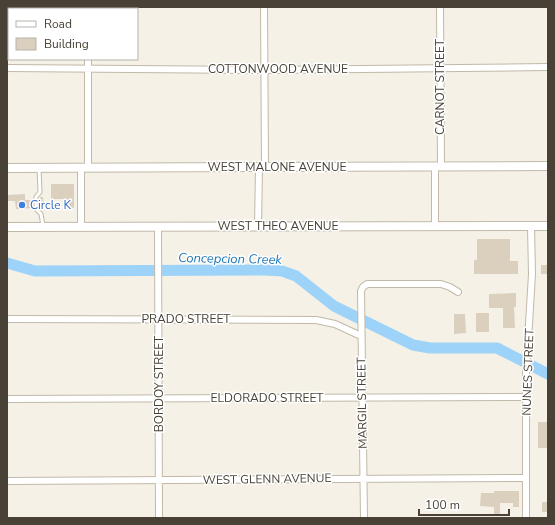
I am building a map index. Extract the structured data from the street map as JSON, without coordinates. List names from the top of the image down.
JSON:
{
  "streets": {
    "street": [
      "COTTONWOOD AVENUE",
      "CARNOT STREET",
      "WEST MALONE AVENUE",
      "WEST THEO AVENUE",
      "PRADO STREET",
      "NUNES STREET",
      "BORDOY STREET",
      "ELDORADO STREET",
      "MARGIL STREET",
      "WEST GLENN AVENUE"
    ]
  },
  "crossings": [
    ["COTTONWOOD AVENUE", "CARNOT STREET"],
    ["CARNOT STREET", "WEST MALONE AVENUE"],
    ["CARNOT STREET", "WEST THEO AVENUE"],
    ["WEST THEO AVENUE", "NUNES STREET"],
    ["WEST THEO AVENUE", "BORDOY STREET"],
    ["PRADO STREET", "BORDOY STREET"],
    ["PRADO STREET", "MARGIL STREET"],
    ["NUNES STREET", "ELDORADO STREET"],
    ["NUNES STREET", "WEST GLENN AVENUE"],
    ["BORDOY STREET", "ELDORADO STREET"],
    ["BORDOY STREET", "WEST GLENN AVENUE"],
    ["ELDORADO STREET", "MARGIL STREET"],
    ["MARGIL STREET", "WEST GLENN AVENUE"]
  ],
  "water": ["Concepcion Creek"],
  "places": ["Circle K"],
  "legend": ["Road", "Building"],
  "scale_bar": "100 m"
}
